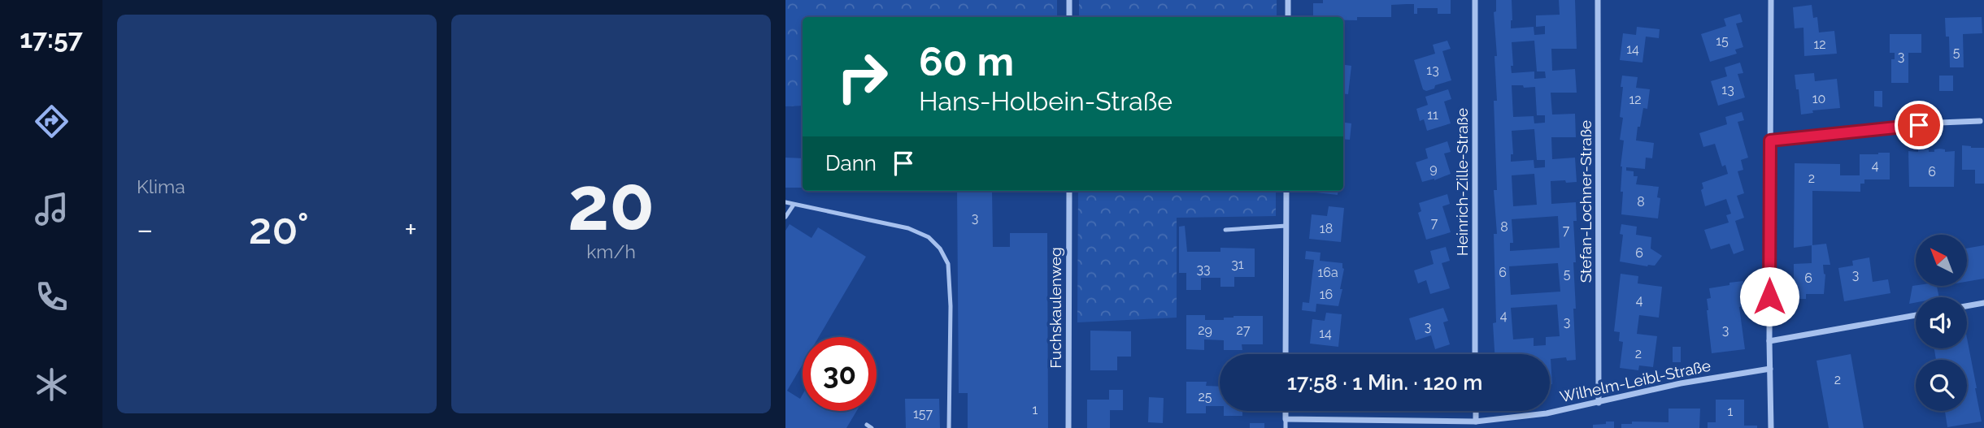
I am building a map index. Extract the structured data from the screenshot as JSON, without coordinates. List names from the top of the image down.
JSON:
{
  "streets": {
    "street": [
      "Heinrich-Zille-Straße",
      "Stefan-Lochner-Straße",
      "Fuchskaulenweg",
      "Wilhelm-Leibl-Straße"
    ]
  },
  "crossings": [
    ["Stefan-Lochner-Straße", "Wilhelm-Leibl-Straße"]
  ],
  "house_numbers": [
    "15",
    "12",
    "14",
    "5",
    "3",
    "13",
    "13",
    "10",
    "12",
    "11",
    "4",
    "9",
    "6",
    "2",
    "8",
    "3",
    "7",
    "8",
    "18",
    "7",
    "6",
    "31",
    "33",
    "16a",
    "6",
    "5",
    "3",
    "6",
    "16",
    "4",
    "4",
    "3",
    "3",
    "29",
    "27",
    "3",
    "14",
    "2",
    "2",
    "25",
    "1",
    "1",
    "157"
  ],
  "north": "top left",
  "page": {
    "tabs": "17:57",
    "tile": [
      "Klima",
      ["20", "km/h"]
    ],
    "turn": ["60 m", "Hans-Holbein-Straße"],
    "then": "Dann",
    "heat": ["−", "20°", "+"],
    "limit": "30",
    "trip": "17:58 · 1 Min. · 120 m"
  }
}
